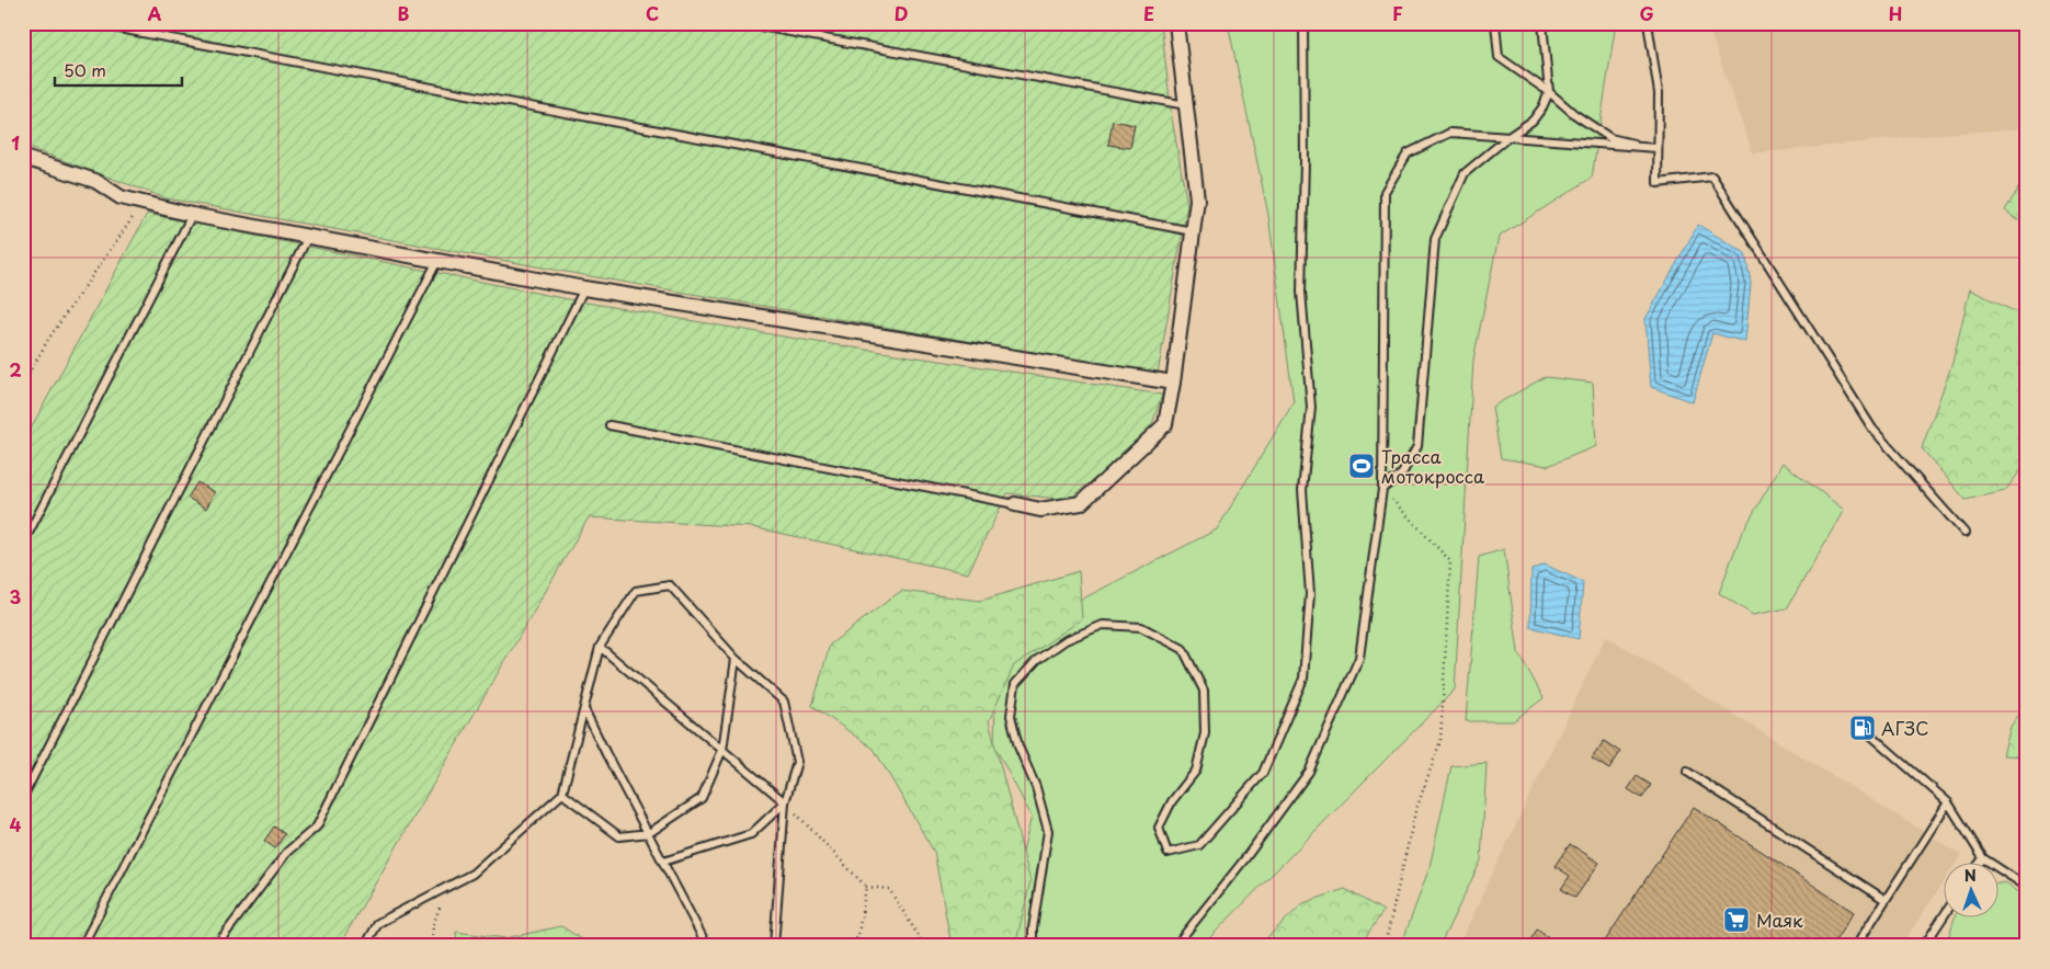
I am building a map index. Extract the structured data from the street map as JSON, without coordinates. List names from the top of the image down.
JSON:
{
  "places": {
    "sports": ["Трасса мотокросса"],
    "fuel station": ["АГЗС"],
    "supermarket": ["Маяк"]
  },
  "scale_bar": "50 m",
  "north": "top",
  "grid": {
    "columns": [
      "A",
      "B",
      "C",
      "D",
      "E",
      "F",
      "G",
      "H"
    ],
    "rows": [
      "1",
      "2",
      "3",
      "4"
    ]
  }
}
